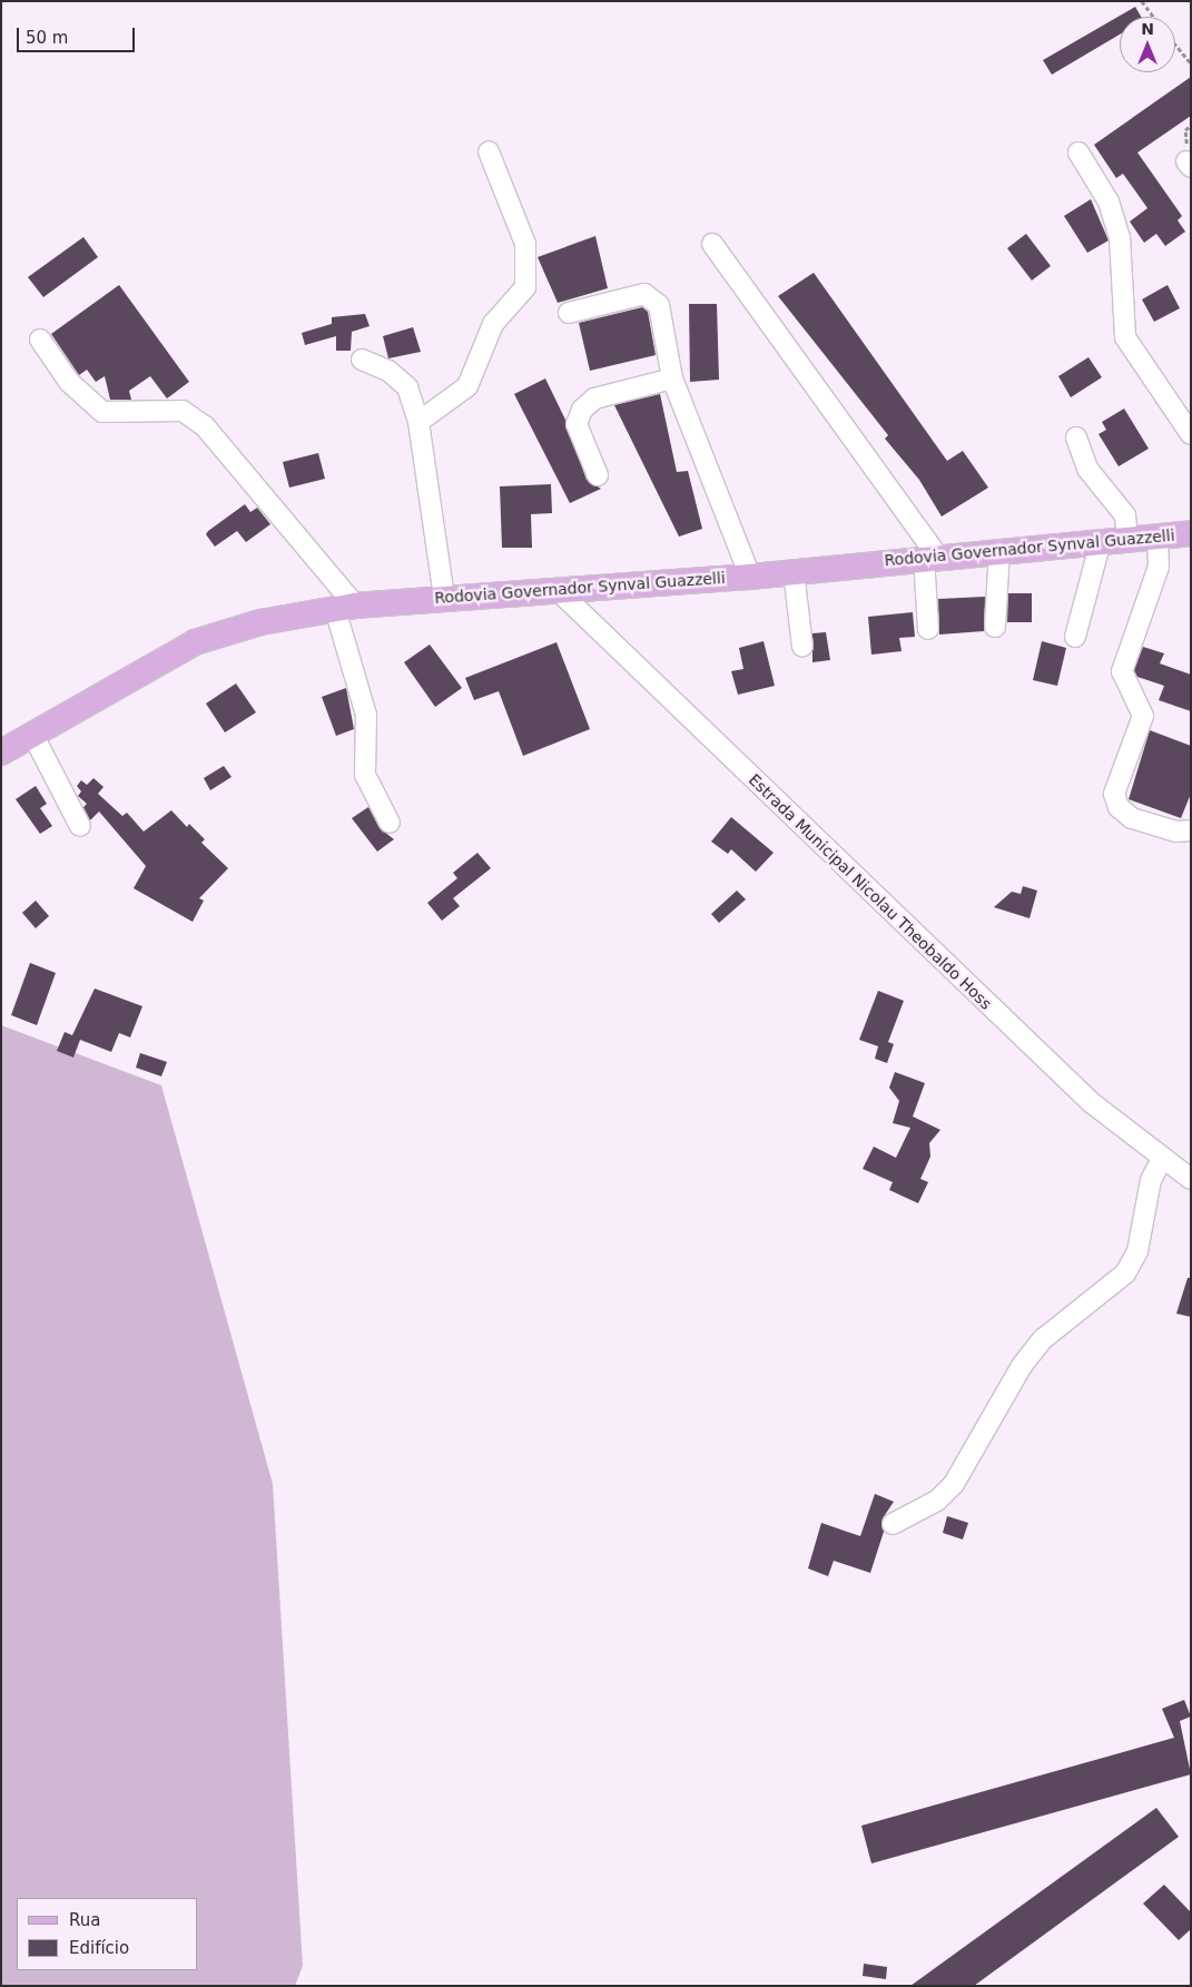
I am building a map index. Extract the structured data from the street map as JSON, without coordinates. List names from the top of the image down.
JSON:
{
  "streets": {
    "main road": ["Rodovia Governador Synval Guazzelli"],
    "street": ["Estrada Municipal Nicolau Theobaldo Hoss"]
  },
  "crossings": [
    ["Rodovia Governador Synval Guazzelli", "Estrada Municipal Nicolau Theobaldo Hoss"]
  ],
  "legend": ["Rua", "Edifício"],
  "scale_bar": "50 m",
  "north": "top"
}
